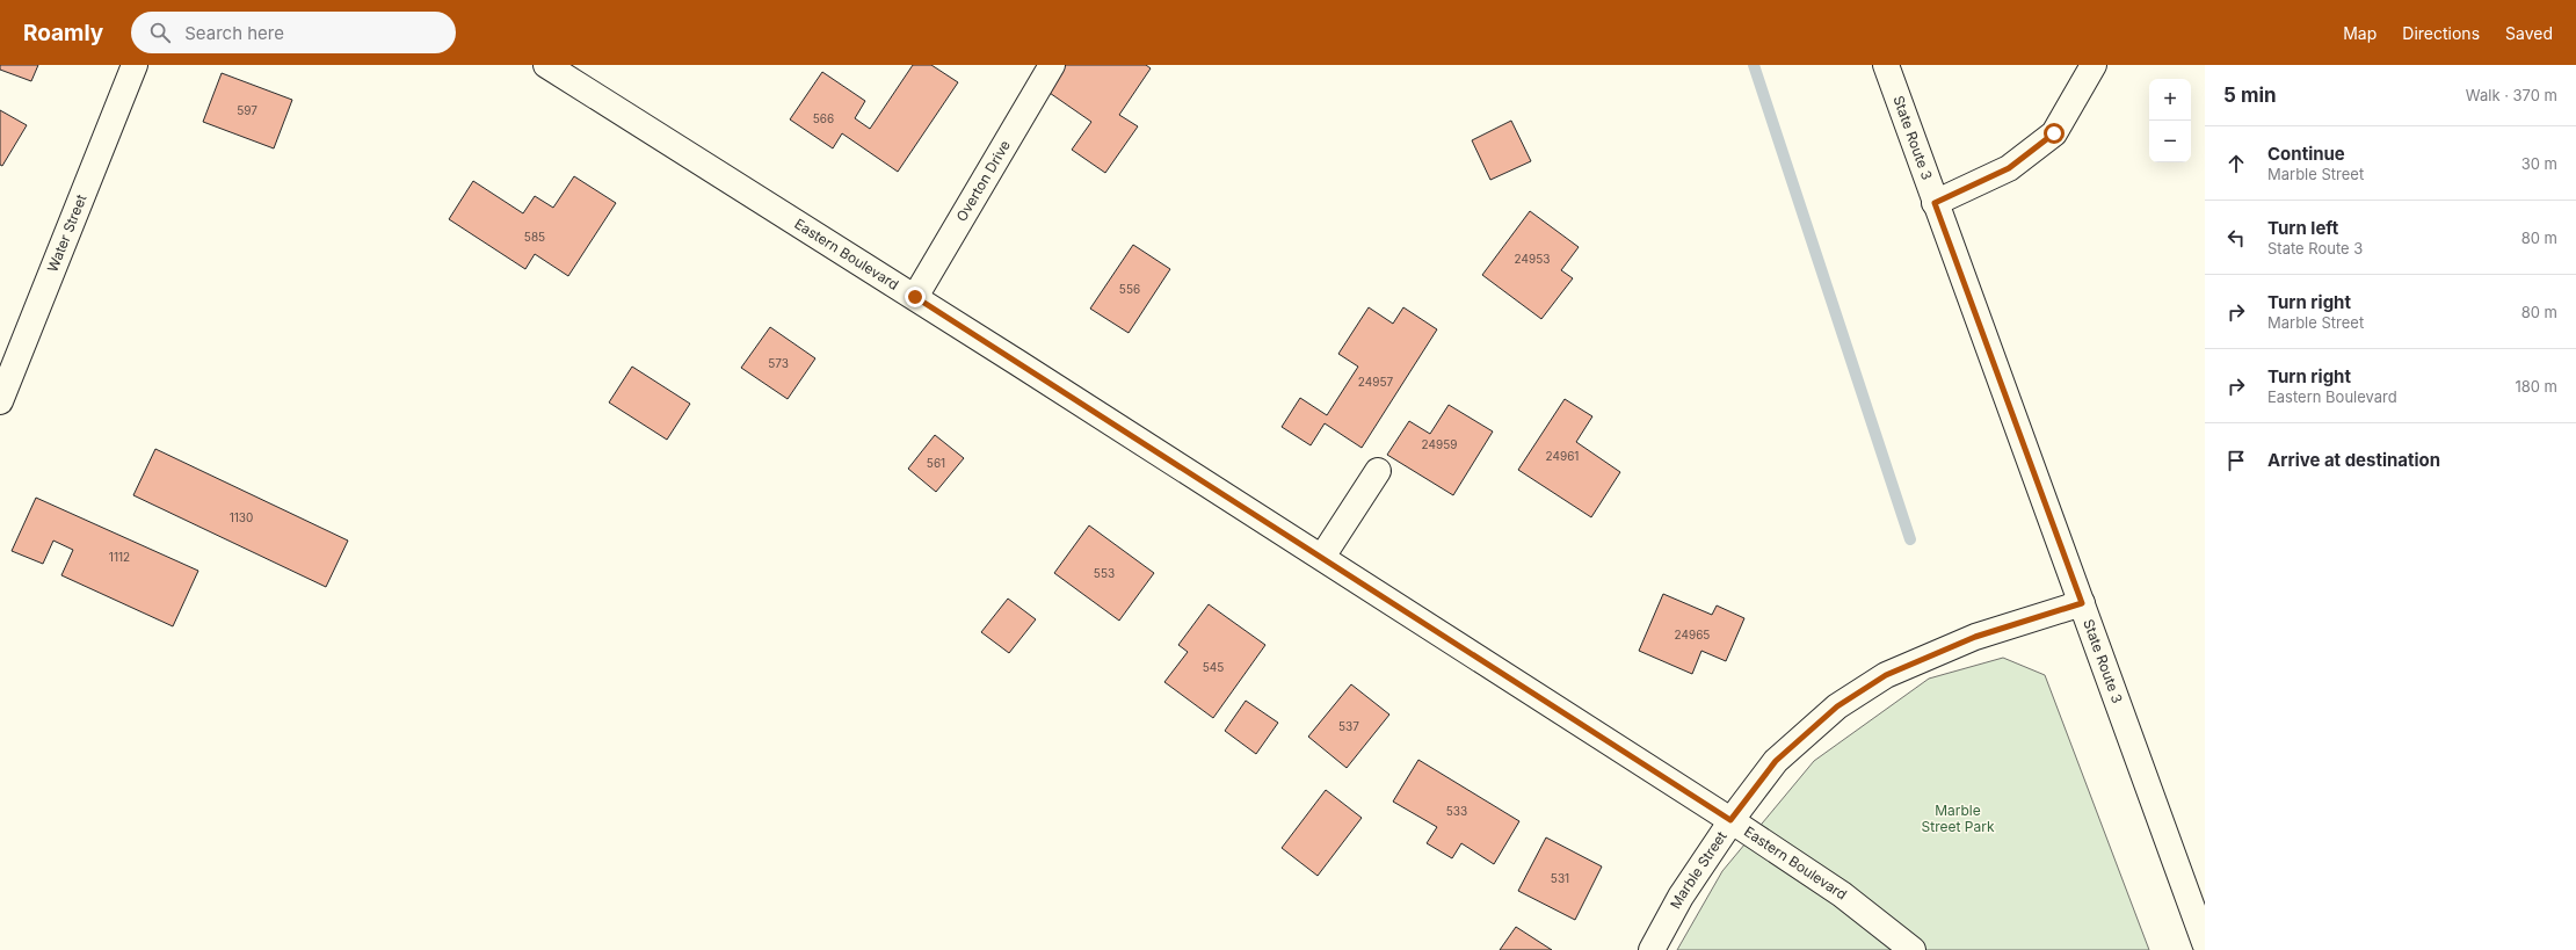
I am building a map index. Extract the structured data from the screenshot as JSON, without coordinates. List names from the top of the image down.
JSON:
{
  "streets": {
    "street": [
      "State Route 3",
      "Overton Drive",
      "Water Street",
      "Eastern Boulevard",
      "Marble Street"
    ]
  },
  "crossings": [
    ["State Route 3", "Marble Street"],
    ["Overton Drive", "Eastern Boulevard"],
    ["Eastern Boulevard", "Marble Street"]
  ],
  "parks": ["Marble Street Park"],
  "house_numbers": [
    "597",
    "566",
    "585",
    "24953",
    "556",
    "573",
    "24957",
    "24959",
    "24961",
    "561",
    "1130",
    "1112",
    "553",
    "24965",
    "545",
    "537",
    "533",
    "531"
  ],
  "page": {
    "header": "Roamly",
    "search": "Search here",
    "nav": ["Map", "Directions", "Saved"],
    "heading": ["5 min", "Walk · 370 m"],
    "map_buttons": ["+", "−"],
    "list": [
      ["Continue", "Marble Street", "30 m"],
      ["Turn left", "State Route 3", "80 m"],
      ["Turn right", "Marble Street", "80 m"],
      ["Turn right", "Eastern Boulevard", "180 m"],
      "Arrive at destination"
    ]
  }
}
